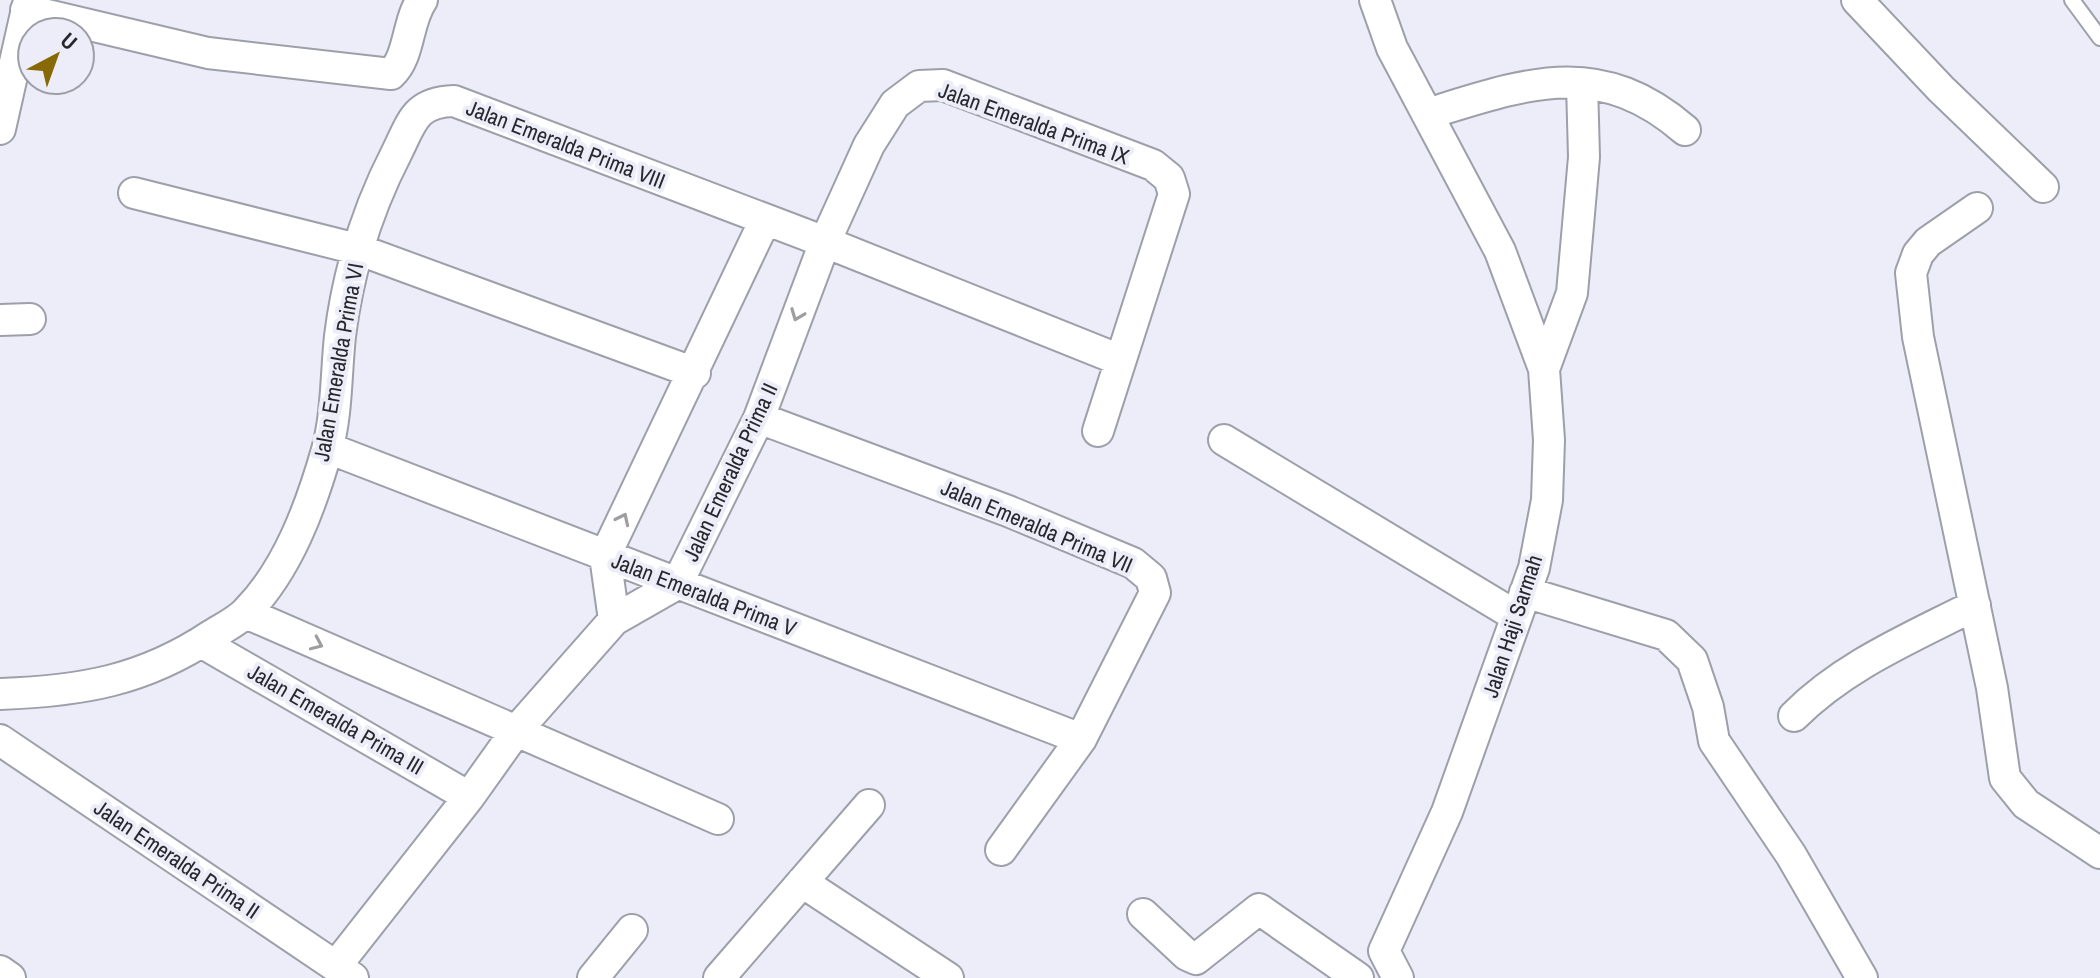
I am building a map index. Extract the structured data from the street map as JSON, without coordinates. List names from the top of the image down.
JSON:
{
  "streets": {
    "street": [
      "Jalan Emeralda Prima IX",
      "Jalan Emeralda Prima VIII",
      "Jalan Emeralda Prima VI",
      "Jalan Emeralda Prima II",
      "Jalan Emeralda Prima VII",
      "Jalan Emeralda Prima V",
      "Jalan Haji Sarmah",
      "Jalan Emeralda Prima III"
    ]
  },
  "crossings": [
    ["Jalan Emeralda Prima IX", "Jalan Emeralda Prima VIII"],
    ["Jalan Emeralda Prima IX", "Jalan Emeralda Prima II"],
    ["Jalan Emeralda Prima VIII", "Jalan Emeralda Prima VI"],
    ["Jalan Emeralda Prima VIII", "Jalan Emeralda Prima II"],
    ["Jalan Emeralda Prima VI", "Jalan Emeralda Prima V"],
    ["Jalan Emeralda Prima VI", "Jalan Emeralda Prima III"],
    ["Jalan Emeralda Prima II", "Jalan Emeralda Prima VII"],
    ["Jalan Emeralda Prima II", "Jalan Emeralda Prima V"],
    ["Jalan Emeralda Prima VII", "Jalan Emeralda Prima V"]
  ],
  "north": "top right"
}
